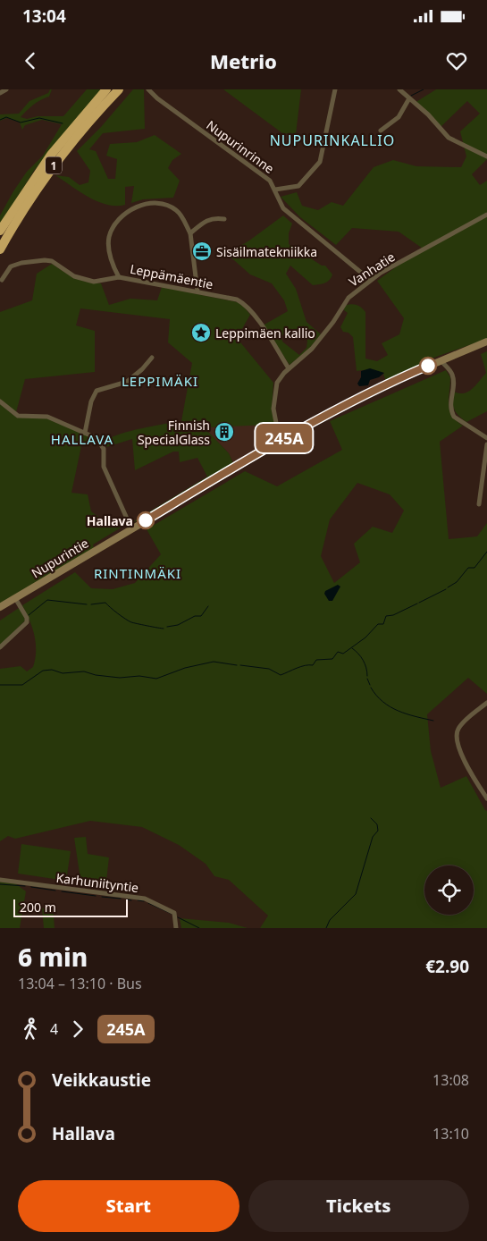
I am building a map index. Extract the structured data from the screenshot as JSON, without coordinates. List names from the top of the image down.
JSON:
{
  "streets": {
    "highway": ["1"],
    "main road": ["Nupurintie"],
    "street": [
      "Nupurinrinne",
      "Vanhatie",
      "Leppämäentie",
      "Karhuniityntie"
    ]
  },
  "crossings": [
    ["Nupurinrinne", "Vanhatie"],
    ["Vanhatie", "Leppämäentie"],
    ["Vanhatie", "Nupurintie"]
  ],
  "districts": [
    "NUPURINKALLIO",
    "LEPPIMÄKI",
    "HALLAVA",
    "RINTINMÄKI"
  ],
  "places": {
    "office": ["Sisäilmatekniikka"],
    "place": ["Leppimäen kallio"],
    "building": ["Finnish SpecialGlass"],
    "other": ["Hallava"]
  },
  "lines": ["bus line 245A"],
  "scale_bar": "200 m",
  "page": {
    "status": "13:04",
    "header": "Metrio",
    "on_map": "245A",
    "scale": "200 m",
    "heading": ["6 min", "13:04 – 13:10 · Bus", "€2.90"],
    "legs": ["4", "245A"],
    "list": [
      {
        "name": "Veikkaustie",
        "value": "13:08"
      },
      {
        "name": "Hallava",
        "value": "13:10"
      }
    ],
    "buttons": ["Start", "Tickets"]
  }
}
